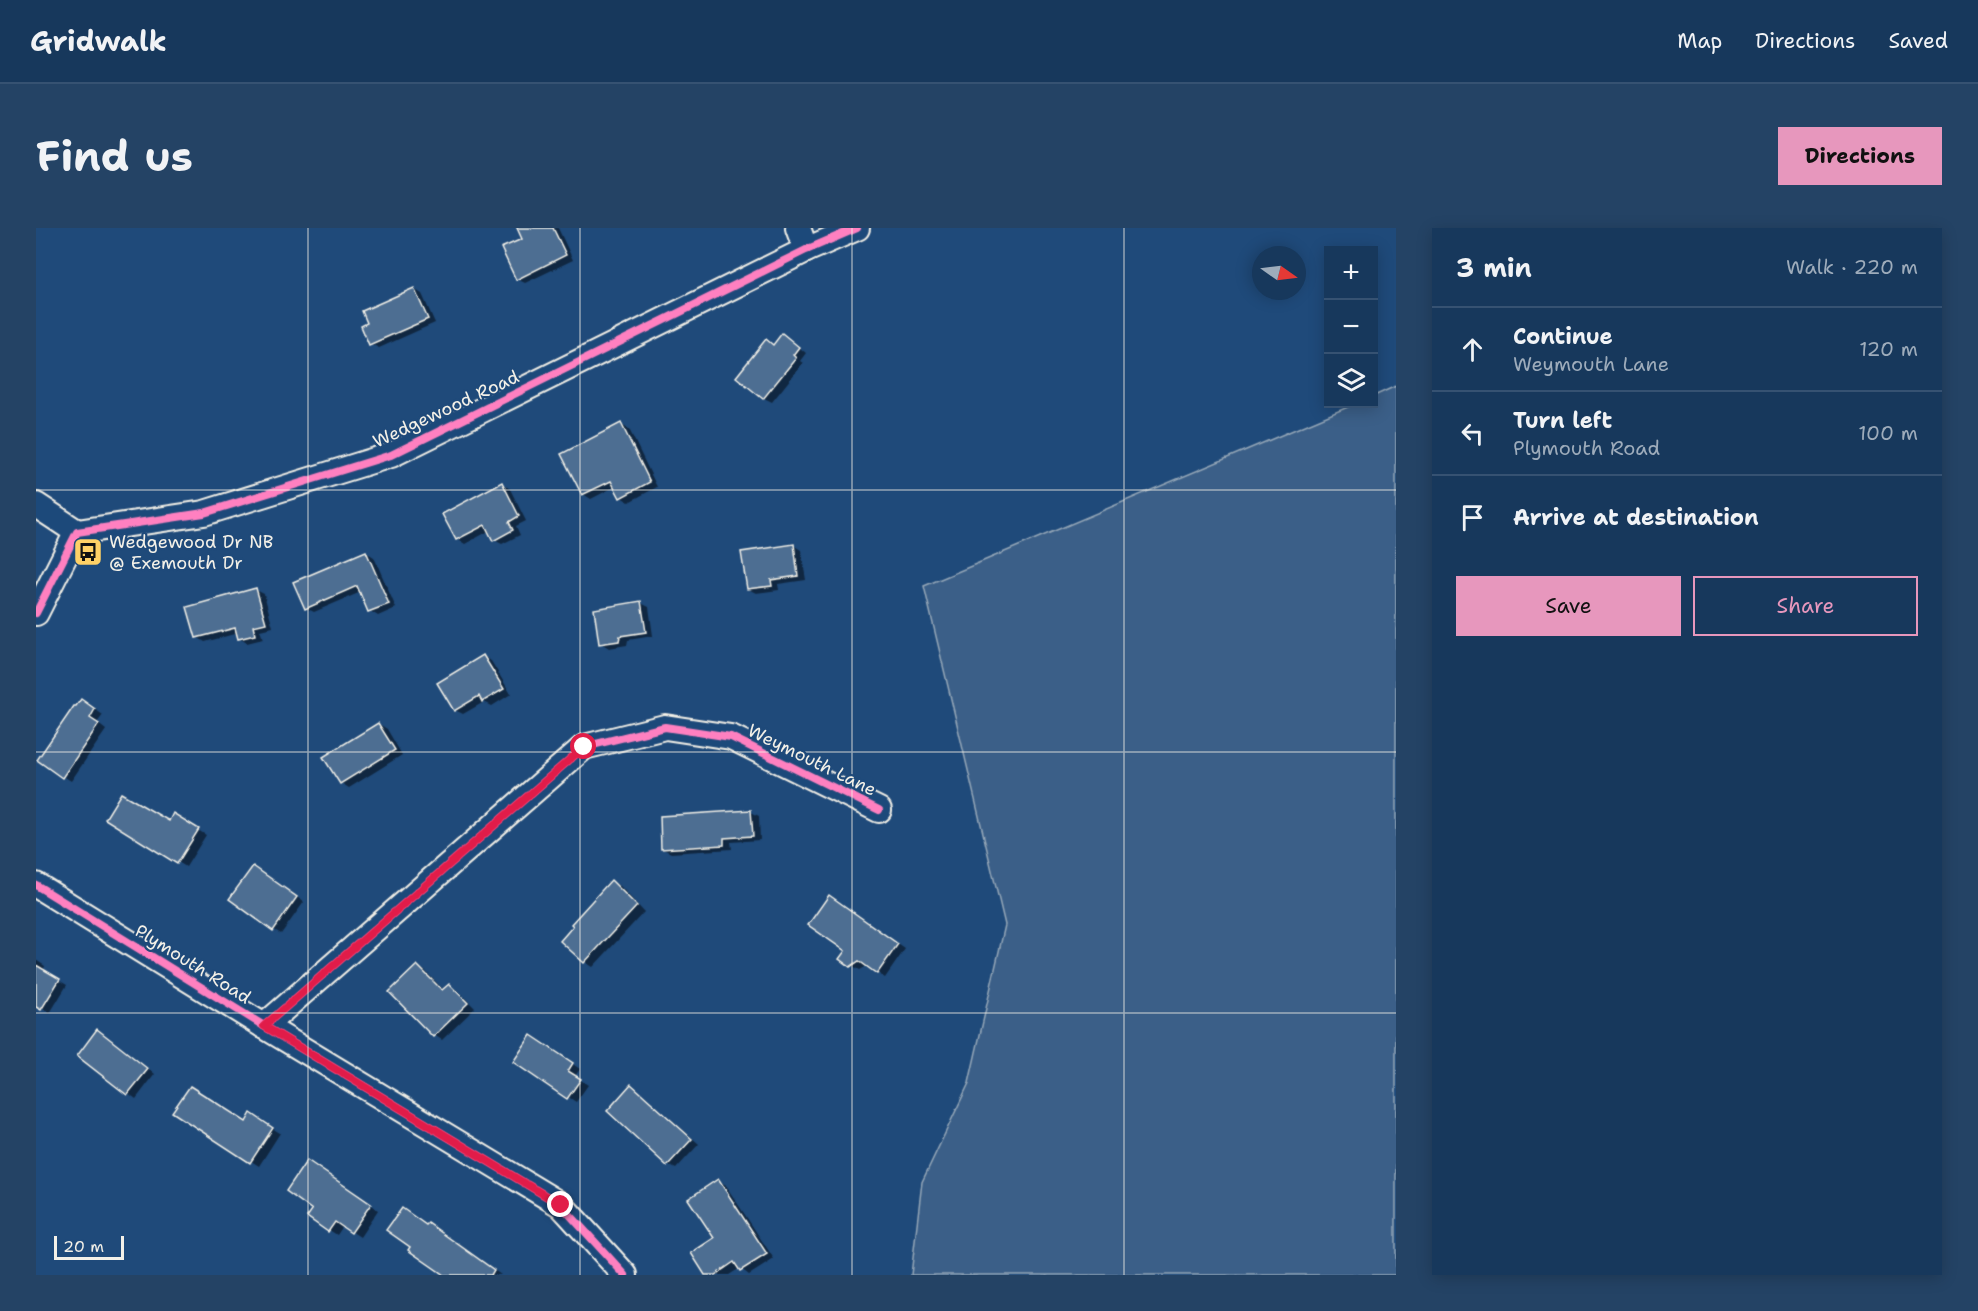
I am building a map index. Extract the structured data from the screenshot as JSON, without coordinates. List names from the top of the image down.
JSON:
{
  "streets": {
    "street": ["Wedgewood Road", "Weymouth Lane", "Plymouth Road"]
  },
  "crossings": [
    ["Weymouth Lane", "Plymouth Road"]
  ],
  "places": {
    "bus stop": ["Wedgewood Dr NB @ Exemouth Dr"]
  },
  "scale_bar": "20 m",
  "north": "right",
  "page": {
    "header": "Gridwalk",
    "nav": ["Map", "Directions", "Saved"],
    "buttons": [
      "Directions",
      ["Save", "Share"]
    ],
    "title": "Find us",
    "heading": ["3 min", "Walk · 220 m"],
    "map_buttons": ["+", "−"],
    "list": [
      ["Continue", "Weymouth Lane", "120 m"],
      ["Turn left", "Plymouth Road", "100 m"],
      "Arrive at destination"
    ],
    "scale": "20 m"
  }
}
